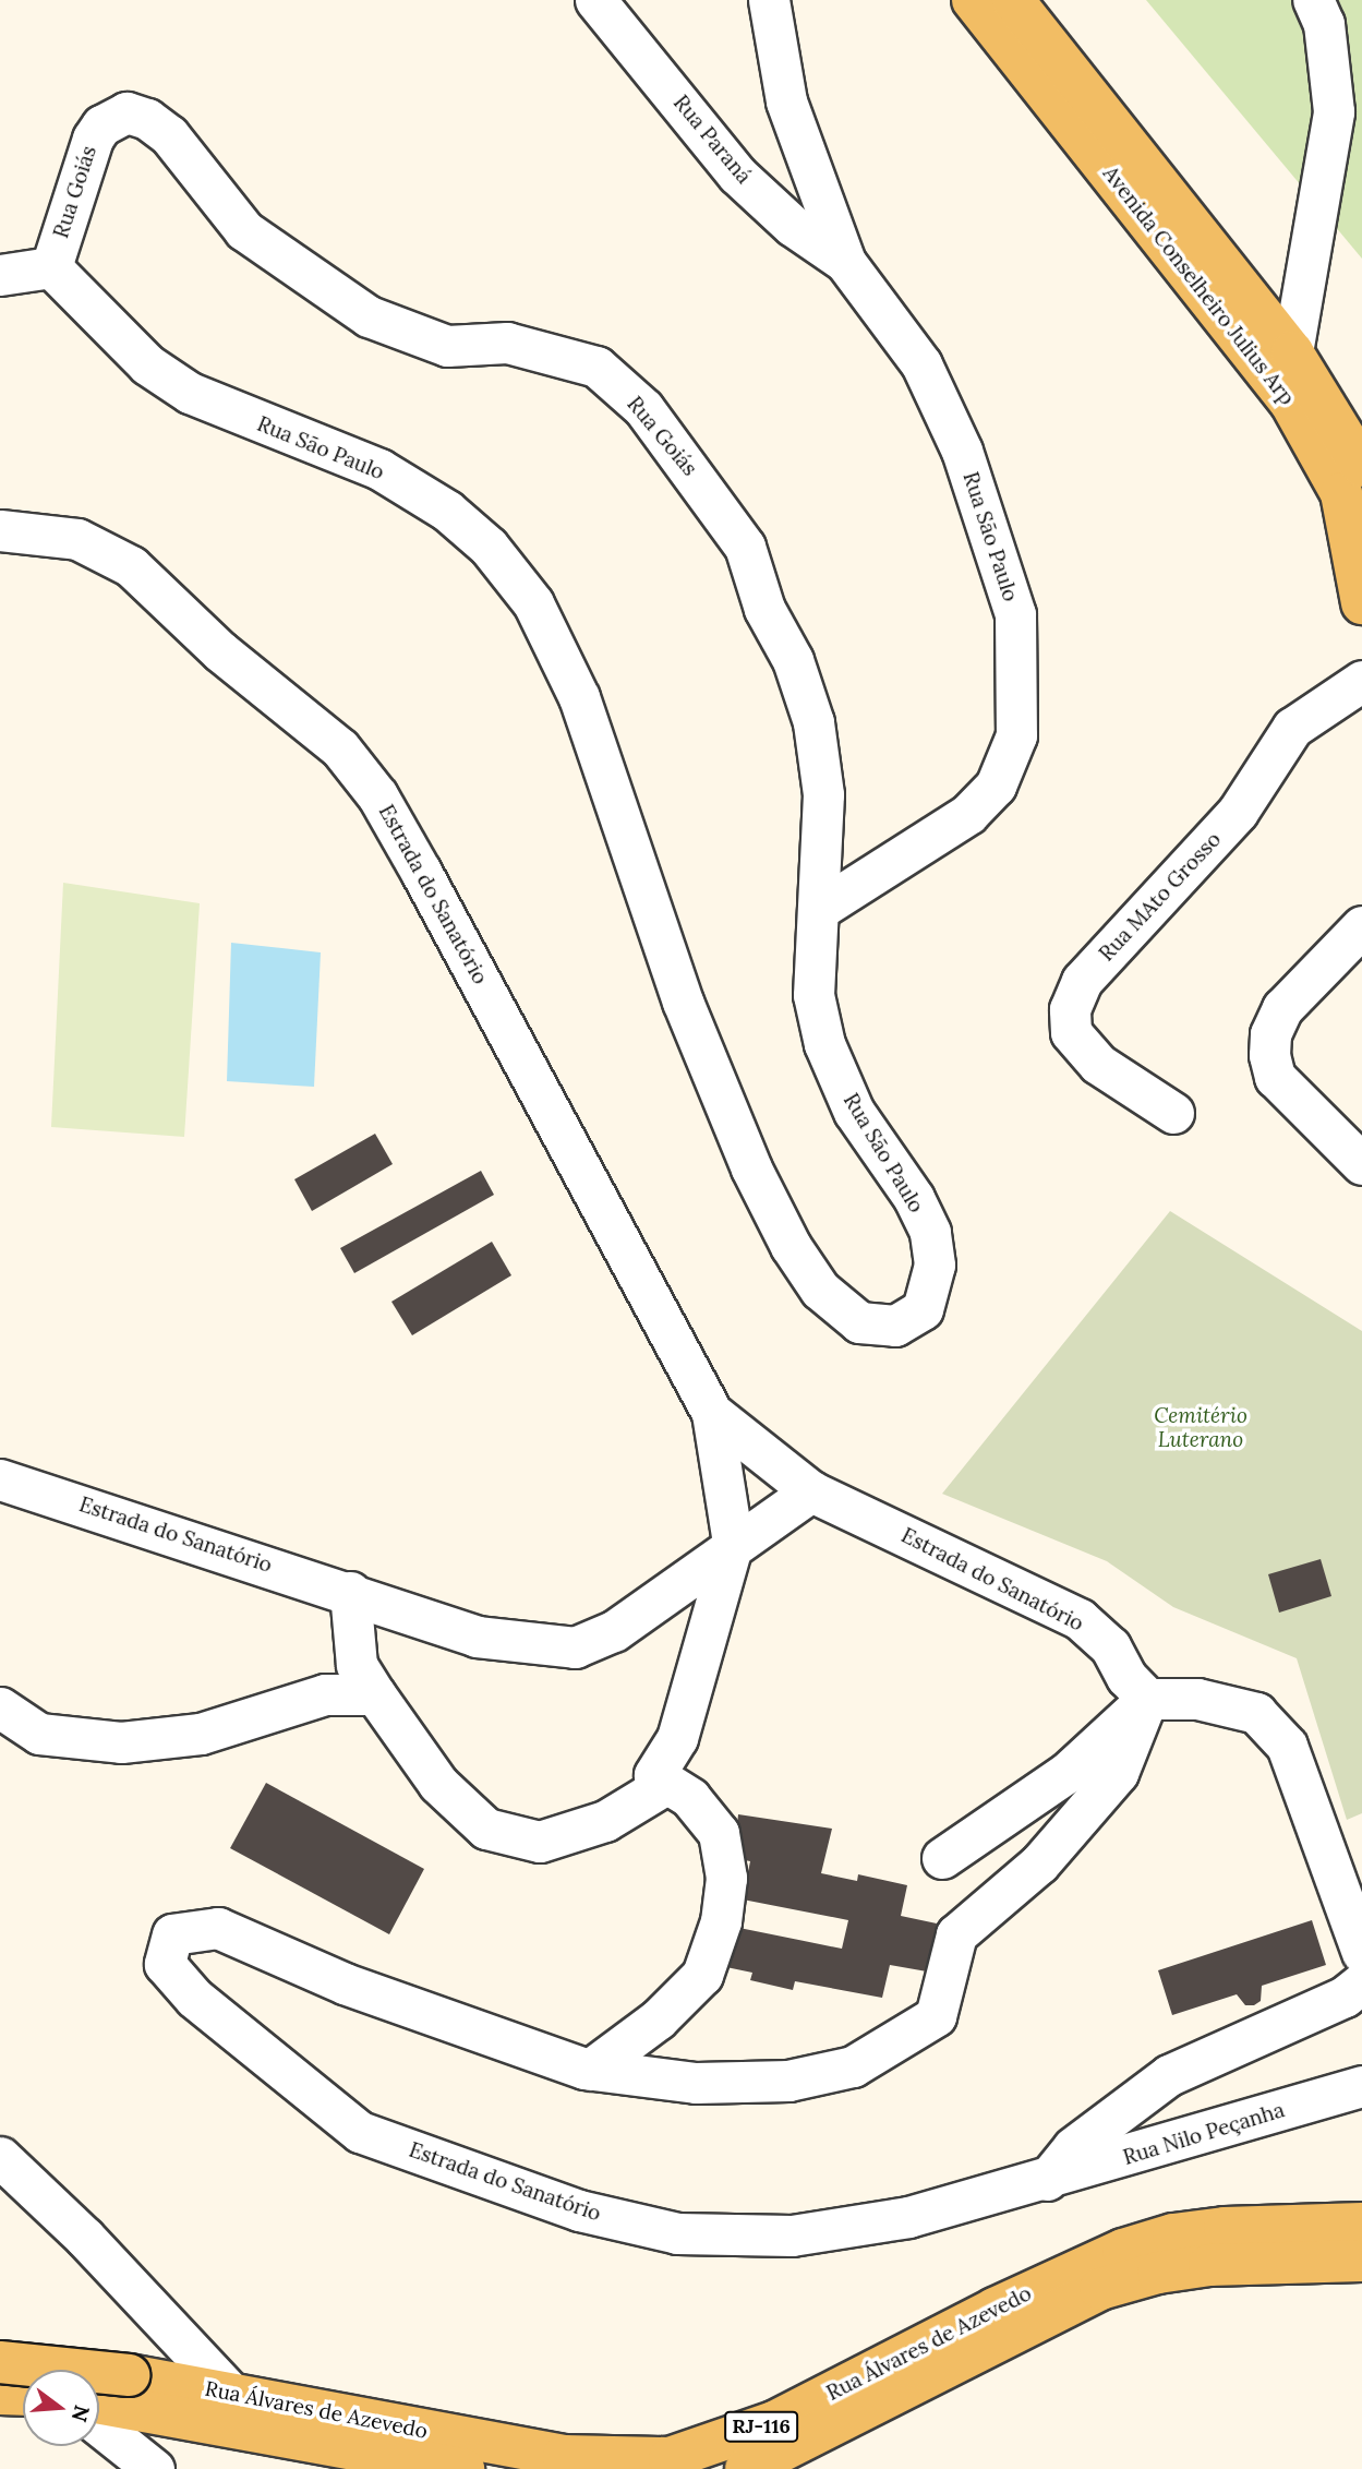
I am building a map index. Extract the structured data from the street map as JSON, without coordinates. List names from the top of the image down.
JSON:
{
  "streets": {
    "main road": ["Avenida Conselheiro Julius Arp", "Rua Álvares de Azevedo", "RJ-116"],
    "street": [
      "Rua Paraná",
      "Rua Goiás",
      "Rua São Paulo",
      "Estrada do Sanatório",
      "Rua MAto Grosso",
      "Rua Nilo Peçanha"
    ]
  },
  "crossings": [
    ["Rua Paraná", "Rua São Paulo"],
    ["Rua Goiás", "Rua São Paulo"],
    ["Estrada do Sanatório", "Rua Nilo Peçanha"]
  ],
  "parks": ["Cemitério Luterano"],
  "north": "right"
}
